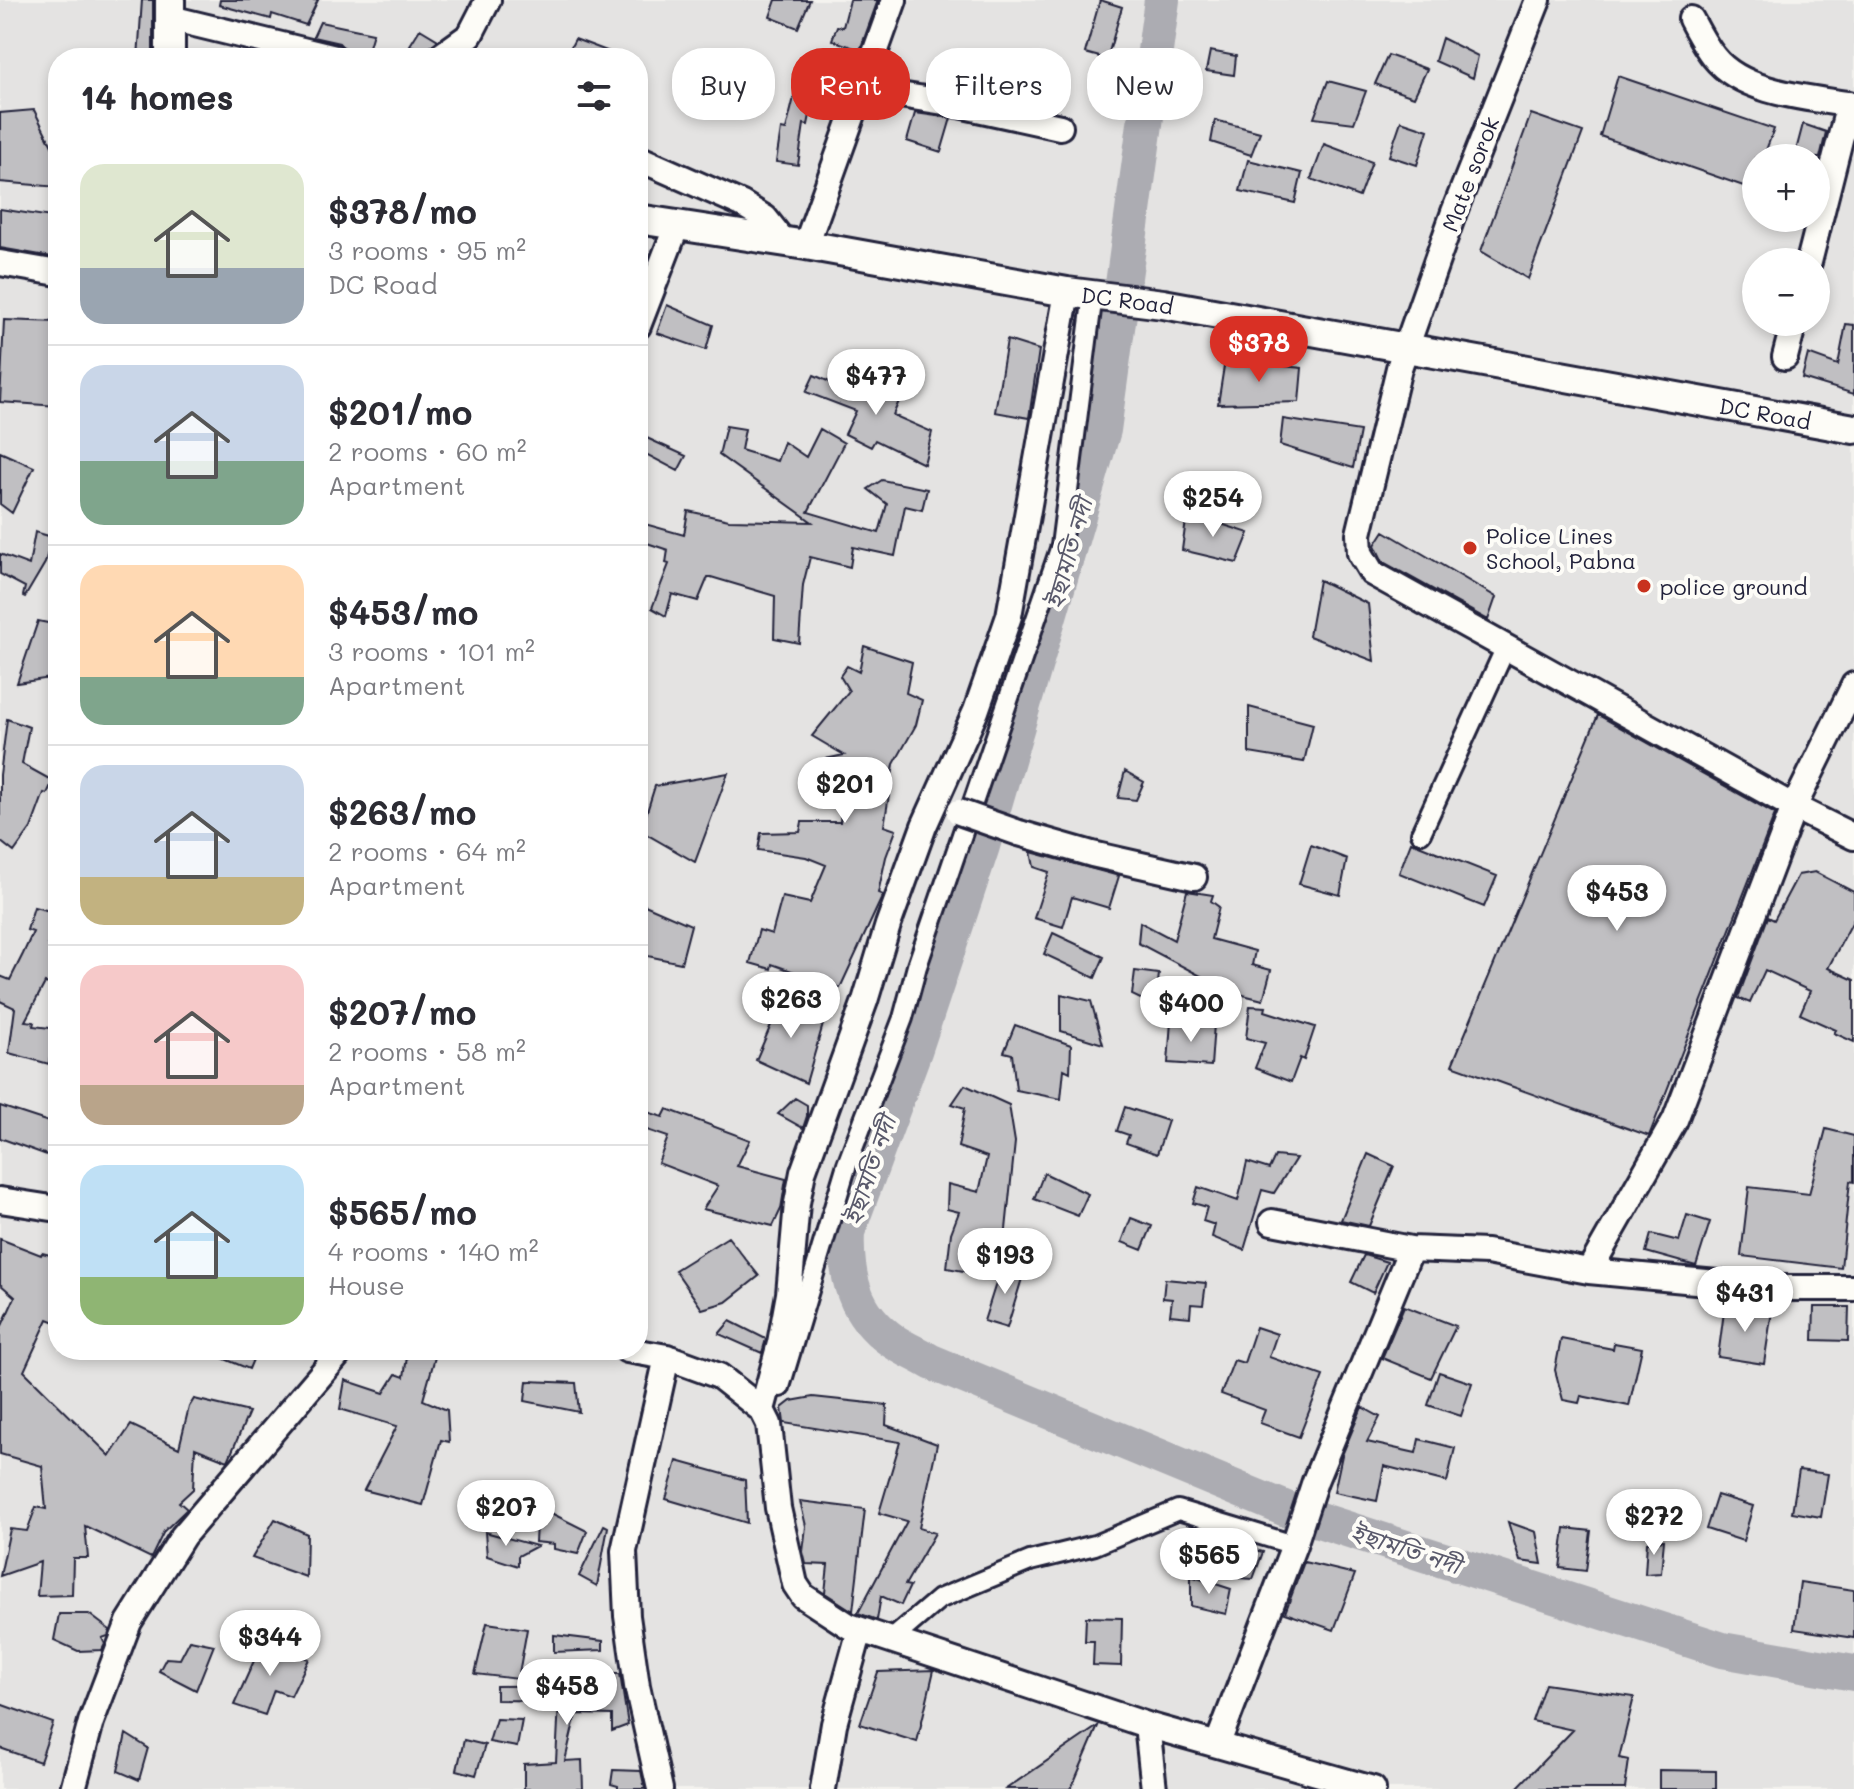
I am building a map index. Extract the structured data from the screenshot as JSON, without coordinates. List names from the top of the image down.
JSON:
{
  "streets": {
    "street": ["Mate sorok", "DC Road"]
  },
  "crossings": [
    ["Mate sorok", "DC Road"]
  ],
  "water": ["ইছামতি নদী"],
  "places": ["Police Lines School, Pabna", "police ground"],
  "page": {
    "chip": [
      "Buy",
      "Rent",
      "Filters",
      "New"
    ],
    "heading": "14 homes",
    "map_buttons": ["+", "−"],
    "list": [
      {
        "name": "$378/mo",
        "note": "3 rooms · 95 m² · DC Road"
      },
      {
        "name": "$201/mo",
        "note": "2 rooms · 60 m² · Apartment"
      },
      {
        "name": "$453/mo",
        "note": "3 rooms · 101 m² · Apartment"
      },
      {
        "name": "$263/mo",
        "note": "2 rooms · 64 m² · Apartment"
      },
      {
        "name": "$207/mo",
        "note": "2 rooms · 58 m² · Apartment"
      },
      {
        "name": "$565/mo",
        "note": "4 rooms · 140 m² · House"
      }
    ],
    "price": [
      "$378",
      "$477",
      "$254",
      "$201",
      "$453",
      "$263",
      "$400",
      "$193",
      "$431",
      "$207",
      "$272",
      "$565",
      "$344",
      "$458"
    ]
  }
}
